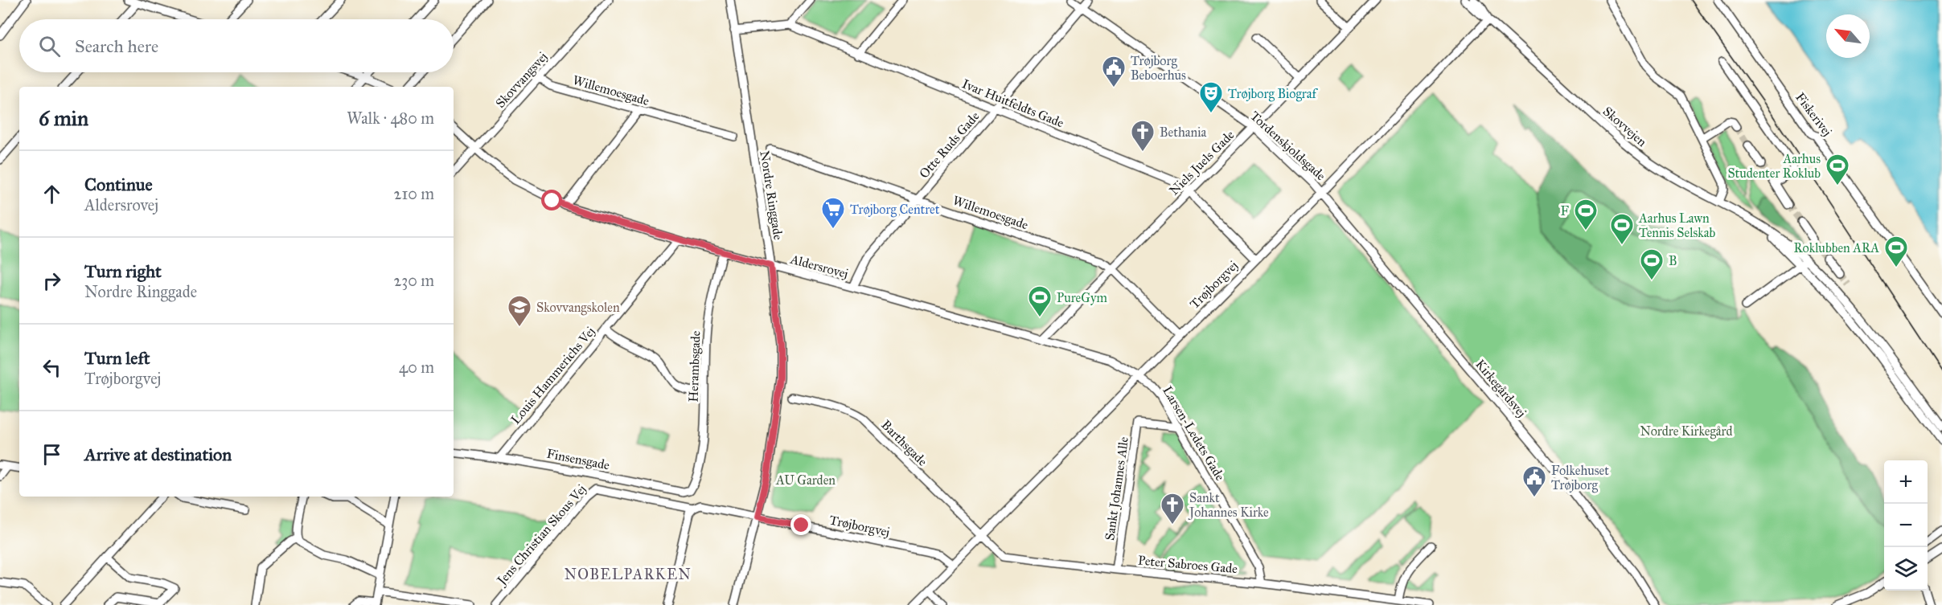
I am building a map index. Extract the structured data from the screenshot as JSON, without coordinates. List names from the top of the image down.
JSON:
{
  "streets": {
    "street": [
      "Skovvangsvej",
      "Willemoesgade",
      "Ivar Huitfeldts Gade",
      "Fiskerivej",
      "Skovvejen",
      "Otte Ruds Gade",
      "Tordenskjoldsgade",
      "Niels Juels Gade",
      "Nordre Ringgade",
      "Aldersrovej",
      "Trøjborgvej",
      "Herambsgade",
      "Louis Hammerichs Vej",
      "Kirkegårdsvej",
      "Larsen-Ledets Gade",
      "Barthsgade",
      "Finsensgade",
      "Sankt Johannes Alle",
      "Jens Christian Skous Vej",
      "Peter Sabroes Gade"
    ]
  },
  "crossings": [
    ["Skovvangsvej", "Willemoesgade"],
    ["Skovvangsvej", "Aldersrovej"],
    ["Willemoesgade", "Otte Ruds Gade"],
    ["Willemoesgade", "Niels Juels Gade"],
    ["Willemoesgade", "Trøjborgvej"],
    ["Ivar Huitfeldts Gade", "Otte Ruds Gade"],
    ["Ivar Huitfeldts Gade", "Niels Juels Gade"],
    ["Ivar Huitfeldts Gade", "Nordre Ringgade"],
    ["Ivar Huitfeldts Gade", "Trøjborgvej"],
    ["Skovvejen", "Trøjborgvej"],
    ["Otte Ruds Gade", "Tordenskjoldsgade"],
    ["Otte Ruds Gade", "Aldersrovej"],
    ["Tordenskjoldsgade", "Niels Juels Gade"],
    ["Tordenskjoldsgade", "Trøjborgvej"],
    ["Tordenskjoldsgade", "Kirkegårdsvej"],
    ["Niels Juels Gade", "Aldersrovej"],
    ["Nordre Ringgade", "Aldersrovej"],
    ["Nordre Ringgade", "Trøjborgvej"],
    ["Nordre Ringgade", "Jens Christian Skous Vej"],
    ["Aldersrovej", "Trøjborgvej"],
    ["Aldersrovej", "Herambsgade"],
    ["Aldersrovej", "Louis Hammerichs Vej"],
    ["Aldersrovej", "Larsen-Ledets Gade"],
    ["Trøjborgvej", "Kirkegårdsvej"],
    ["Trøjborgvej", "Larsen-Ledets Gade"],
    ["Trøjborgvej", "Barthsgade"],
    ["Trøjborgvej", "Jens Christian Skous Vej"],
    ["Trøjborgvej", "Peter Sabroes Gade"],
    ["Herambsgade", "Finsensgade"],
    ["Louis Hammerichs Vej", "Finsensgade"],
    ["Larsen-Ledets Gade", "Sankt Johannes Alle"],
    ["Larsen-Ledets Gade", "Peter Sabroes Gade"],
    ["Barthsgade", "Peter Sabroes Gade"],
    ["Sankt Johannes Alle", "Peter Sabroes Gade"]
  ],
  "districts": ["NOBELPARKEN"],
  "parks": ["Nordre Kirkegård", "AU Garden"],
  "places": {
    "public building": ["Trøjborg Beboerhus", "Folkehuset Trøjborg"],
    "theatre": ["Trøjborg Biograf"],
    "church": ["Bethania", "Sankt Johannes Kirke"],
    "sports": [
      "Aarhus Studenter Roklub",
      "F",
      "Aarhus Lawn Tennis Selskab",
      "Roklubben ARA",
      "B",
      "PureGym"
    ],
    "supermarket": ["Trøjborg Centret"],
    "school or university": ["Skovvangskolen"]
  },
  "north": "top left",
  "page": {
    "search": "Search here",
    "heading": ["6 min", "Walk · 480 m"],
    "list": [
      ["Continue", "Aldersrovej", "210 m"],
      ["Turn right", "Nordre Ringgade", "230 m"],
      ["Turn left", "Trøjborgvej", "40 m"],
      "Arrive at destination"
    ],
    "map_buttons": ["+", "−"]
  }
}
